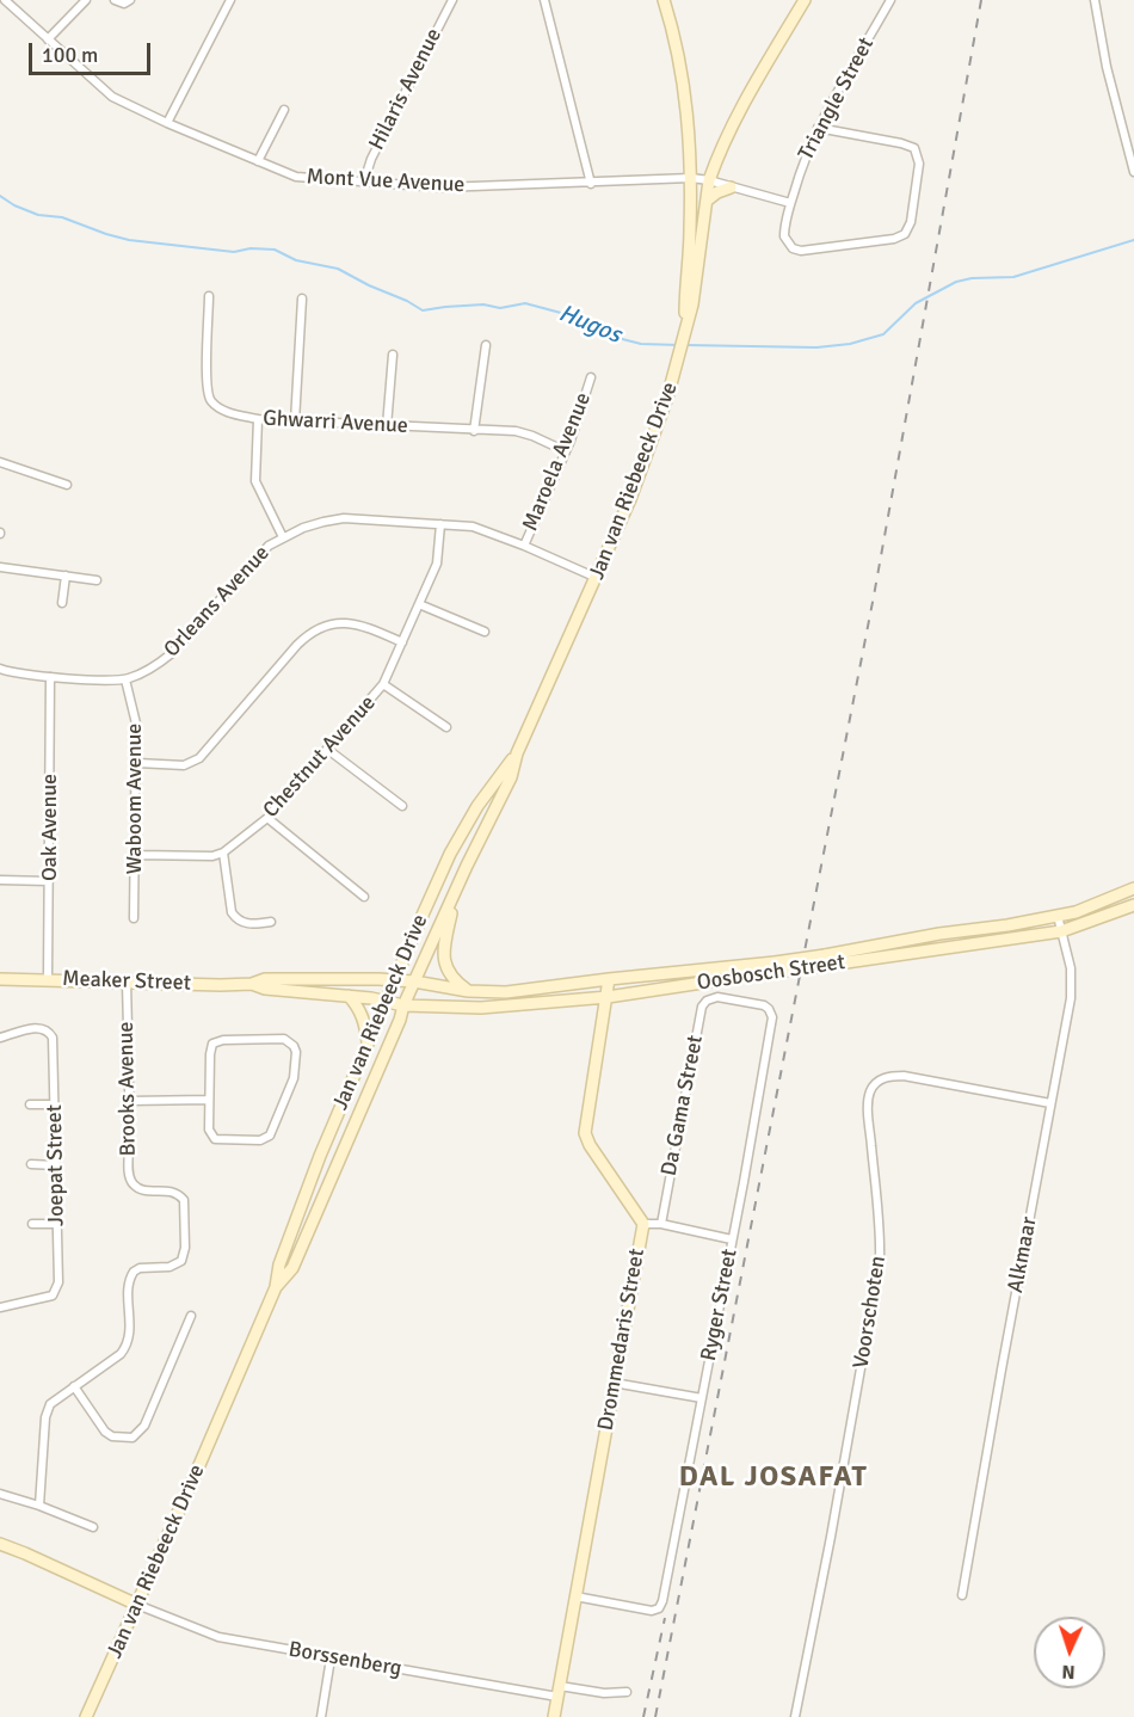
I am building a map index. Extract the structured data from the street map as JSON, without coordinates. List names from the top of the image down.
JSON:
{
  "streets": {
    "main road": [
      "Jan van Riebeeck Drive",
      "Oosbosch Street",
      "Meaker Street",
      "Drommedaris Street"
    ],
    "street": [
      "Hilaris Avenue",
      "Triangle Street",
      "Mont Vue Avenue",
      "Ghwarri Avenue",
      "Maroela Avenue",
      "Orleans Avenue",
      "Chestnut Avenue",
      "Waboom Avenue",
      "Oak Avenue",
      "Brooks Avenue",
      "Da Gama Street",
      "Joepat Street",
      "Alkmaar",
      "Ryger Street",
      "Voorschoten",
      "Borssenberg"
    ]
  },
  "crossings": [
    ["Hilaris Avenue", "Mont Vue Avenue"],
    ["Mont Vue Avenue", "Jan van Riebeeck Drive"],
    ["Ghwarri Avenue", "Maroela Avenue"],
    ["Maroela Avenue", "Orleans Avenue"],
    ["Jan van Riebeeck Drive", "Orleans Avenue"],
    ["Jan van Riebeeck Drive", "Oosbosch Street"],
    ["Jan van Riebeeck Drive", "Meaker Street"],
    ["Jan van Riebeeck Drive", "Borssenberg"],
    ["Orleans Avenue", "Chestnut Avenue"],
    ["Orleans Avenue", "Waboom Avenue"],
    ["Orleans Avenue", "Oak Avenue"],
    ["Oak Avenue", "Meaker Street"],
    ["Oosbosch Street", "Meaker Street"],
    ["Oosbosch Street", "Alkmaar"],
    ["Oosbosch Street", "Drommedaris Street"],
    ["Meaker Street", "Brooks Avenue"],
    ["Da Gama Street", "Ryger Street"],
    ["Alkmaar", "Voorschoten"],
    ["Ryger Street", "Drommedaris Street"],
    ["Drommedaris Street", "Borssenberg"]
  ],
  "districts": ["DAL JOSAFAT"],
  "water": ["Hugos"],
  "scale_bar": "100 m",
  "north": "bottom"
}
